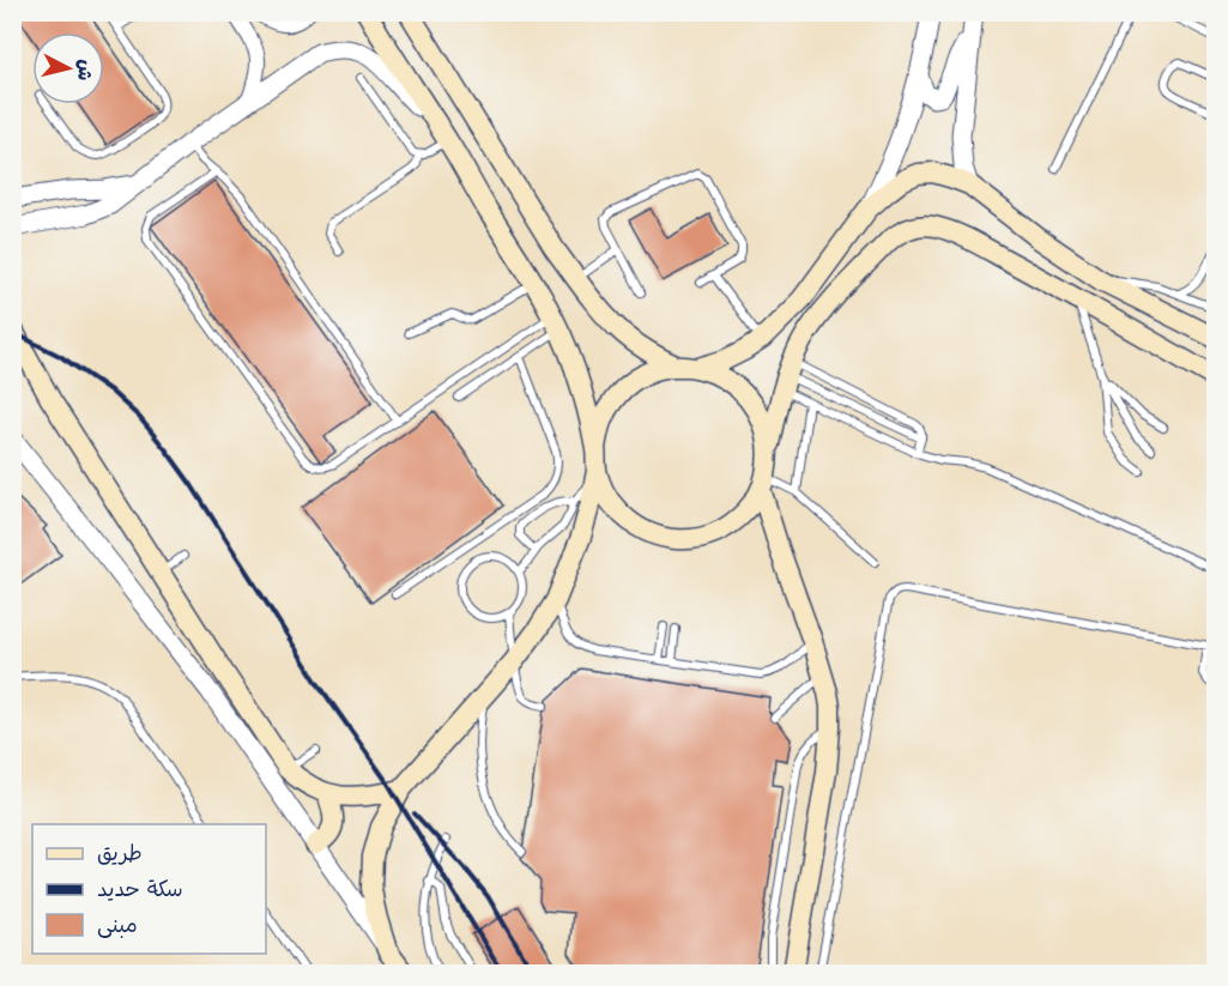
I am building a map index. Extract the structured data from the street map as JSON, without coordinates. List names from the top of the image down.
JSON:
{
  "legend": ["طريق", "سكة حديد", "مبنى"],
  "north": "right"
}
